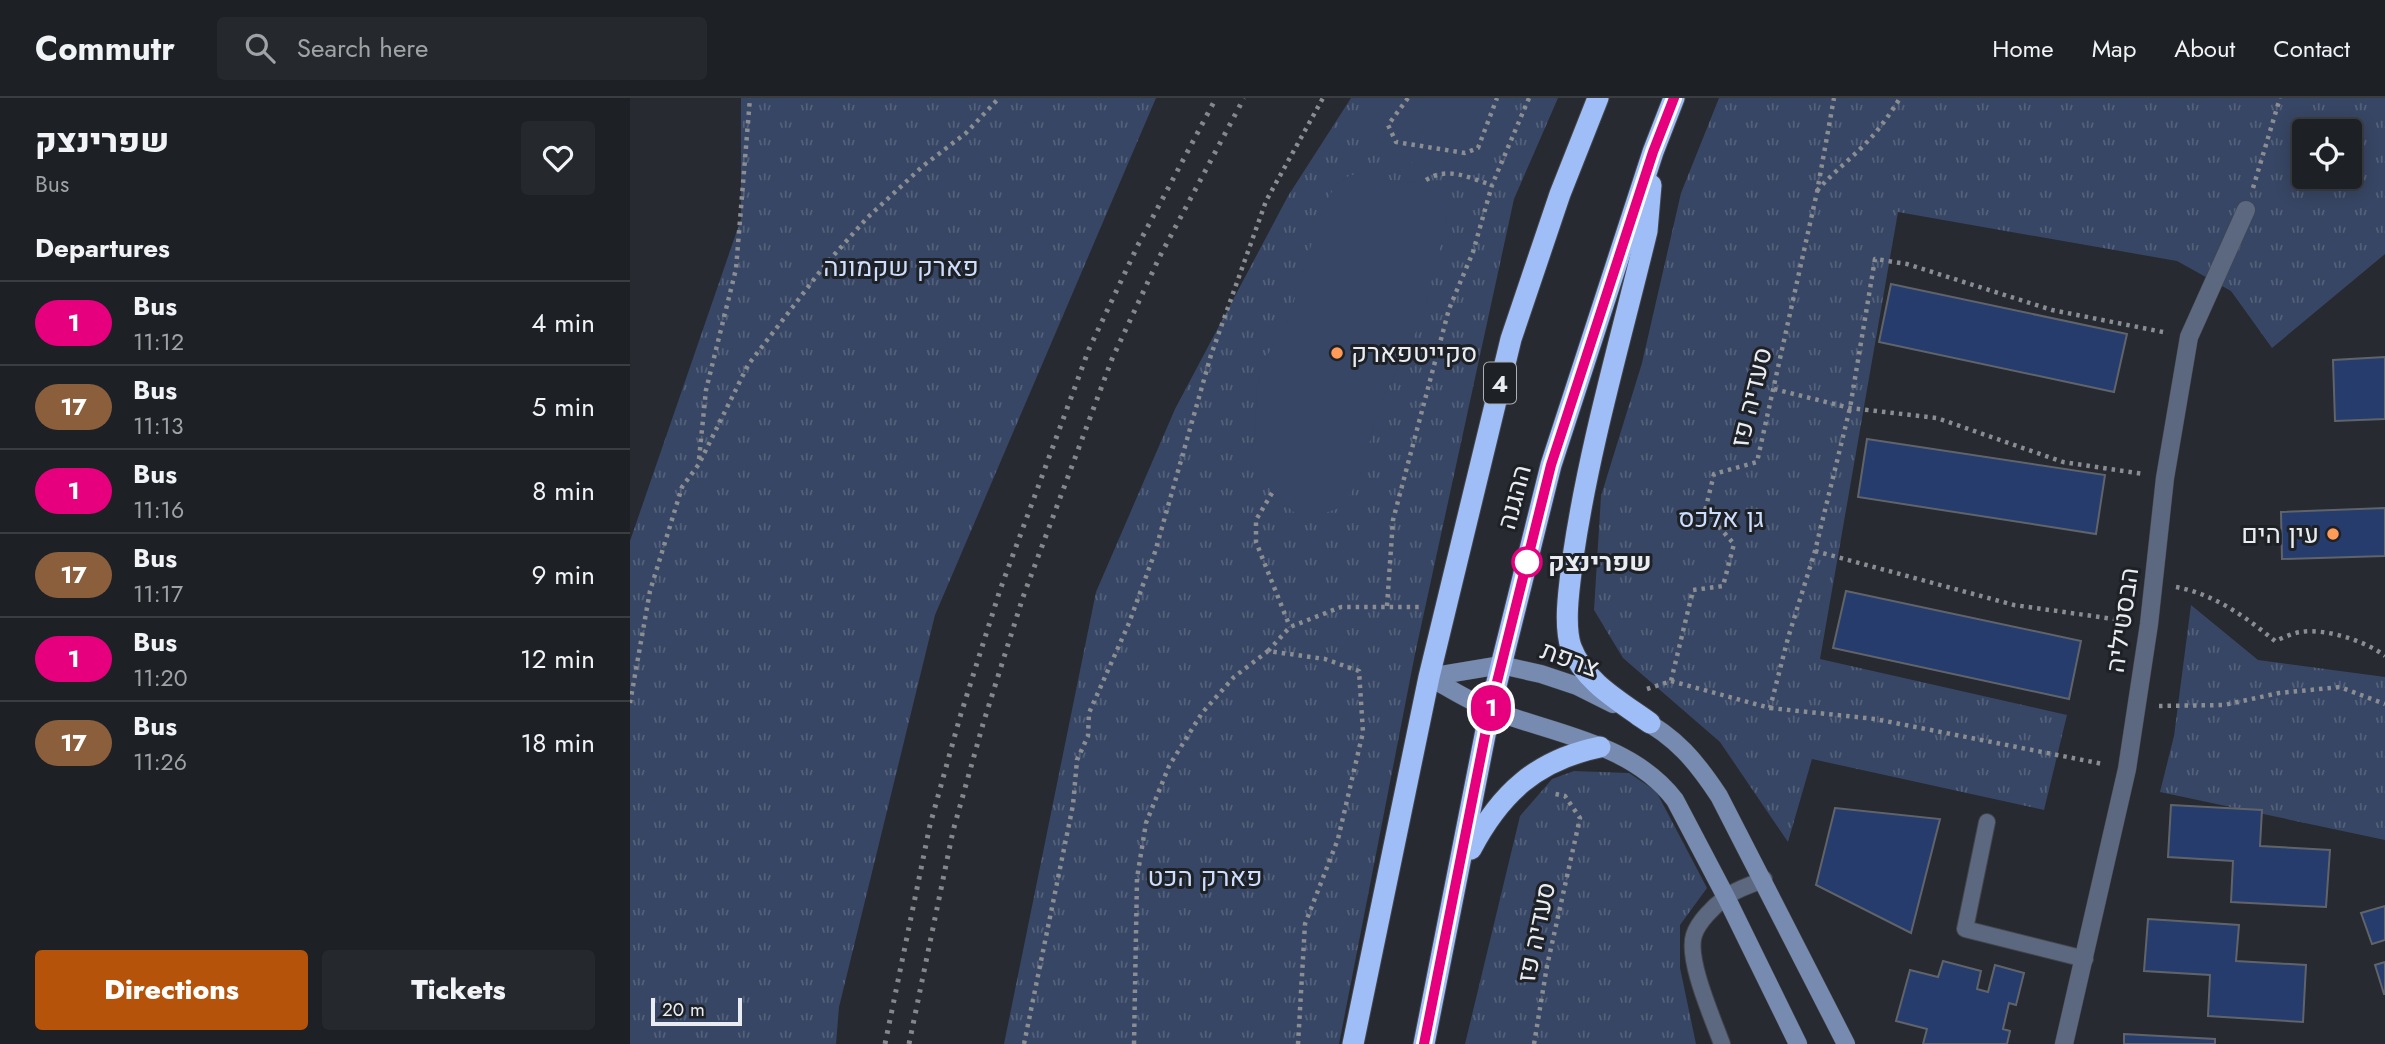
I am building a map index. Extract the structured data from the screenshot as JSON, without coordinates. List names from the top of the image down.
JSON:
{
  "streets": {
    "highway": ["4", "ההגנה"],
    "street": ["הבסטיליה", "צרפת"],
    "path": ["סעדיה פז"]
  },
  "crossings": [
    ["ההגנה", "צרפת"]
  ],
  "parks": ["פארק שקמונה", "גן אלכס", "פארק הכט"],
  "places": ["סקייטפארק", "עין הים", "שפרינצק"],
  "lines": ["bus line 1"],
  "scale_bar": "20 m",
  "page": {
    "header": "Commutr",
    "search": "Search here",
    "nav": [
      "Home",
      "Map",
      "About",
      "Contact"
    ],
    "heading": [
      ["שפרינצק", "Bus"],
      "Departures"
    ],
    "on_map": "1",
    "list": [
      {
        "mark": "1",
        "name": "Bus",
        "note": "11:12",
        "value": "4 min"
      },
      {
        "mark": "17",
        "name": "Bus",
        "note": "11:13",
        "value": "5 min"
      },
      {
        "mark": "1",
        "name": "Bus",
        "note": "11:16",
        "value": "8 min"
      },
      {
        "mark": "17",
        "name": "Bus",
        "note": "11:17",
        "value": "9 min"
      },
      {
        "mark": "1",
        "name": "Bus",
        "note": "11:20",
        "value": "12 min"
      },
      {
        "mark": "17",
        "name": "Bus",
        "note": "11:26",
        "value": "18 min"
      }
    ],
    "buttons": ["Directions", "Tickets"],
    "scale": "20 m"
  }
}
